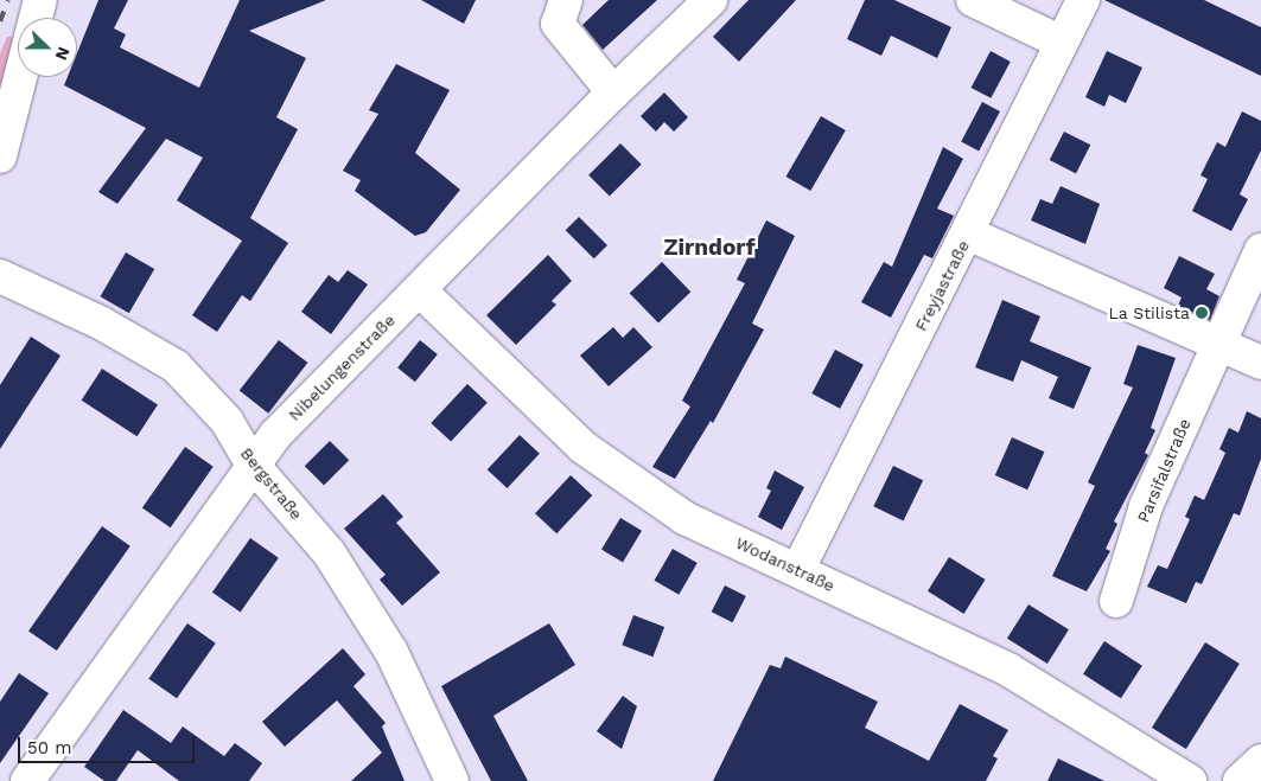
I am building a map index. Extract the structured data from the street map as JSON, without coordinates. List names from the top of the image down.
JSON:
{
  "streets": {
    "street": [
      "Freyjastraße",
      "Nibelungenstraße",
      "Parsifalstraße",
      "Bergstraße",
      "Wodanstraße"
    ]
  },
  "crossings": [
    ["Freyjastraße", "Wodanstraße"],
    ["Nibelungenstraße", "Bergstraße"],
    ["Nibelungenstraße", "Wodanstraße"]
  ],
  "districts": ["Zirndorf"],
  "places": ["La Stilista"],
  "scale_bar": "50 m",
  "north": "right"
}
